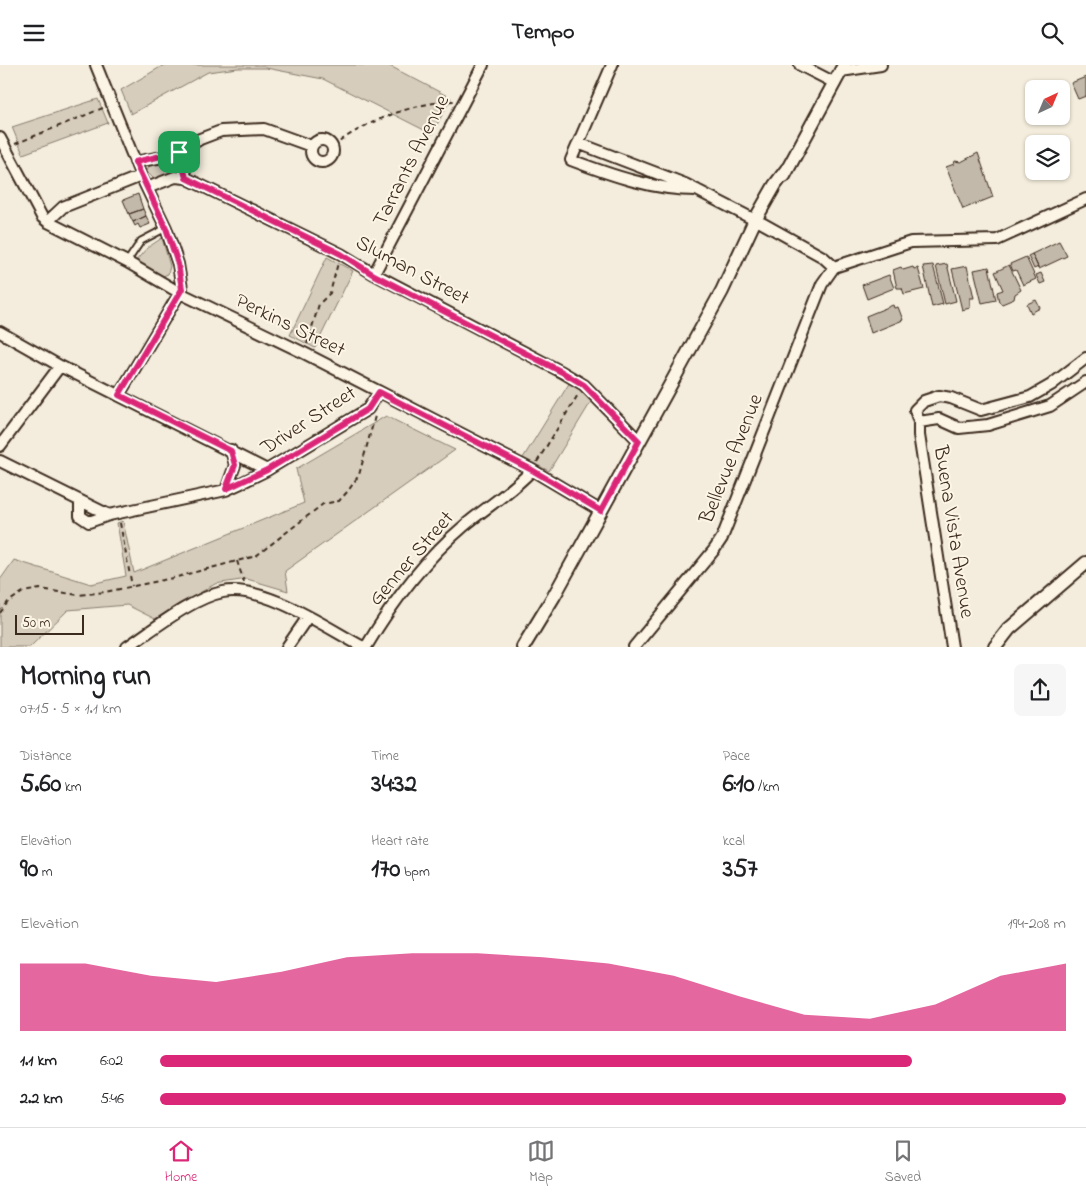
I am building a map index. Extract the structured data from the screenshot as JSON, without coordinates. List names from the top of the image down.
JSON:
{
  "streets": {
    "street": [
      "Tarrants Avenue",
      "Sluman Street",
      "Perkins Street",
      "Driver Street",
      "Bellevue Avenue",
      "Buena Vista Avenue",
      "Genner Street"
    ]
  },
  "crossings": [
    ["Tarrants Avenue", "Sluman Street"],
    ["Perkins Street", "Driver Street"],
    ["Perkins Street", "Genner Street"]
  ],
  "scale_bar": "50 m",
  "north": "top right",
  "page": {
    "header": "Tempo",
    "scale": "50 m",
    "heading": ["Morning run", "07:15 · 5 × 1.1 km"],
    "stats": [
      ["Distance", "5.60 km"],
      ["Time", "34:32"],
      ["Pace", "6:10 /km"],
      ["Elevation", "90 m"],
      ["Heart rate", "170 bpm"],
      ["kcal", "357"]
    ],
    "chart": ["Elevation", "194–208 m"],
    "list": [
      {
        "name": "1.1 km",
        "note": "6:02"
      },
      {
        "name": "2.2 km",
        "note": "5:46"
      }
    ],
    "tabs": ["Home", "Map", "Saved"]
  }
}
